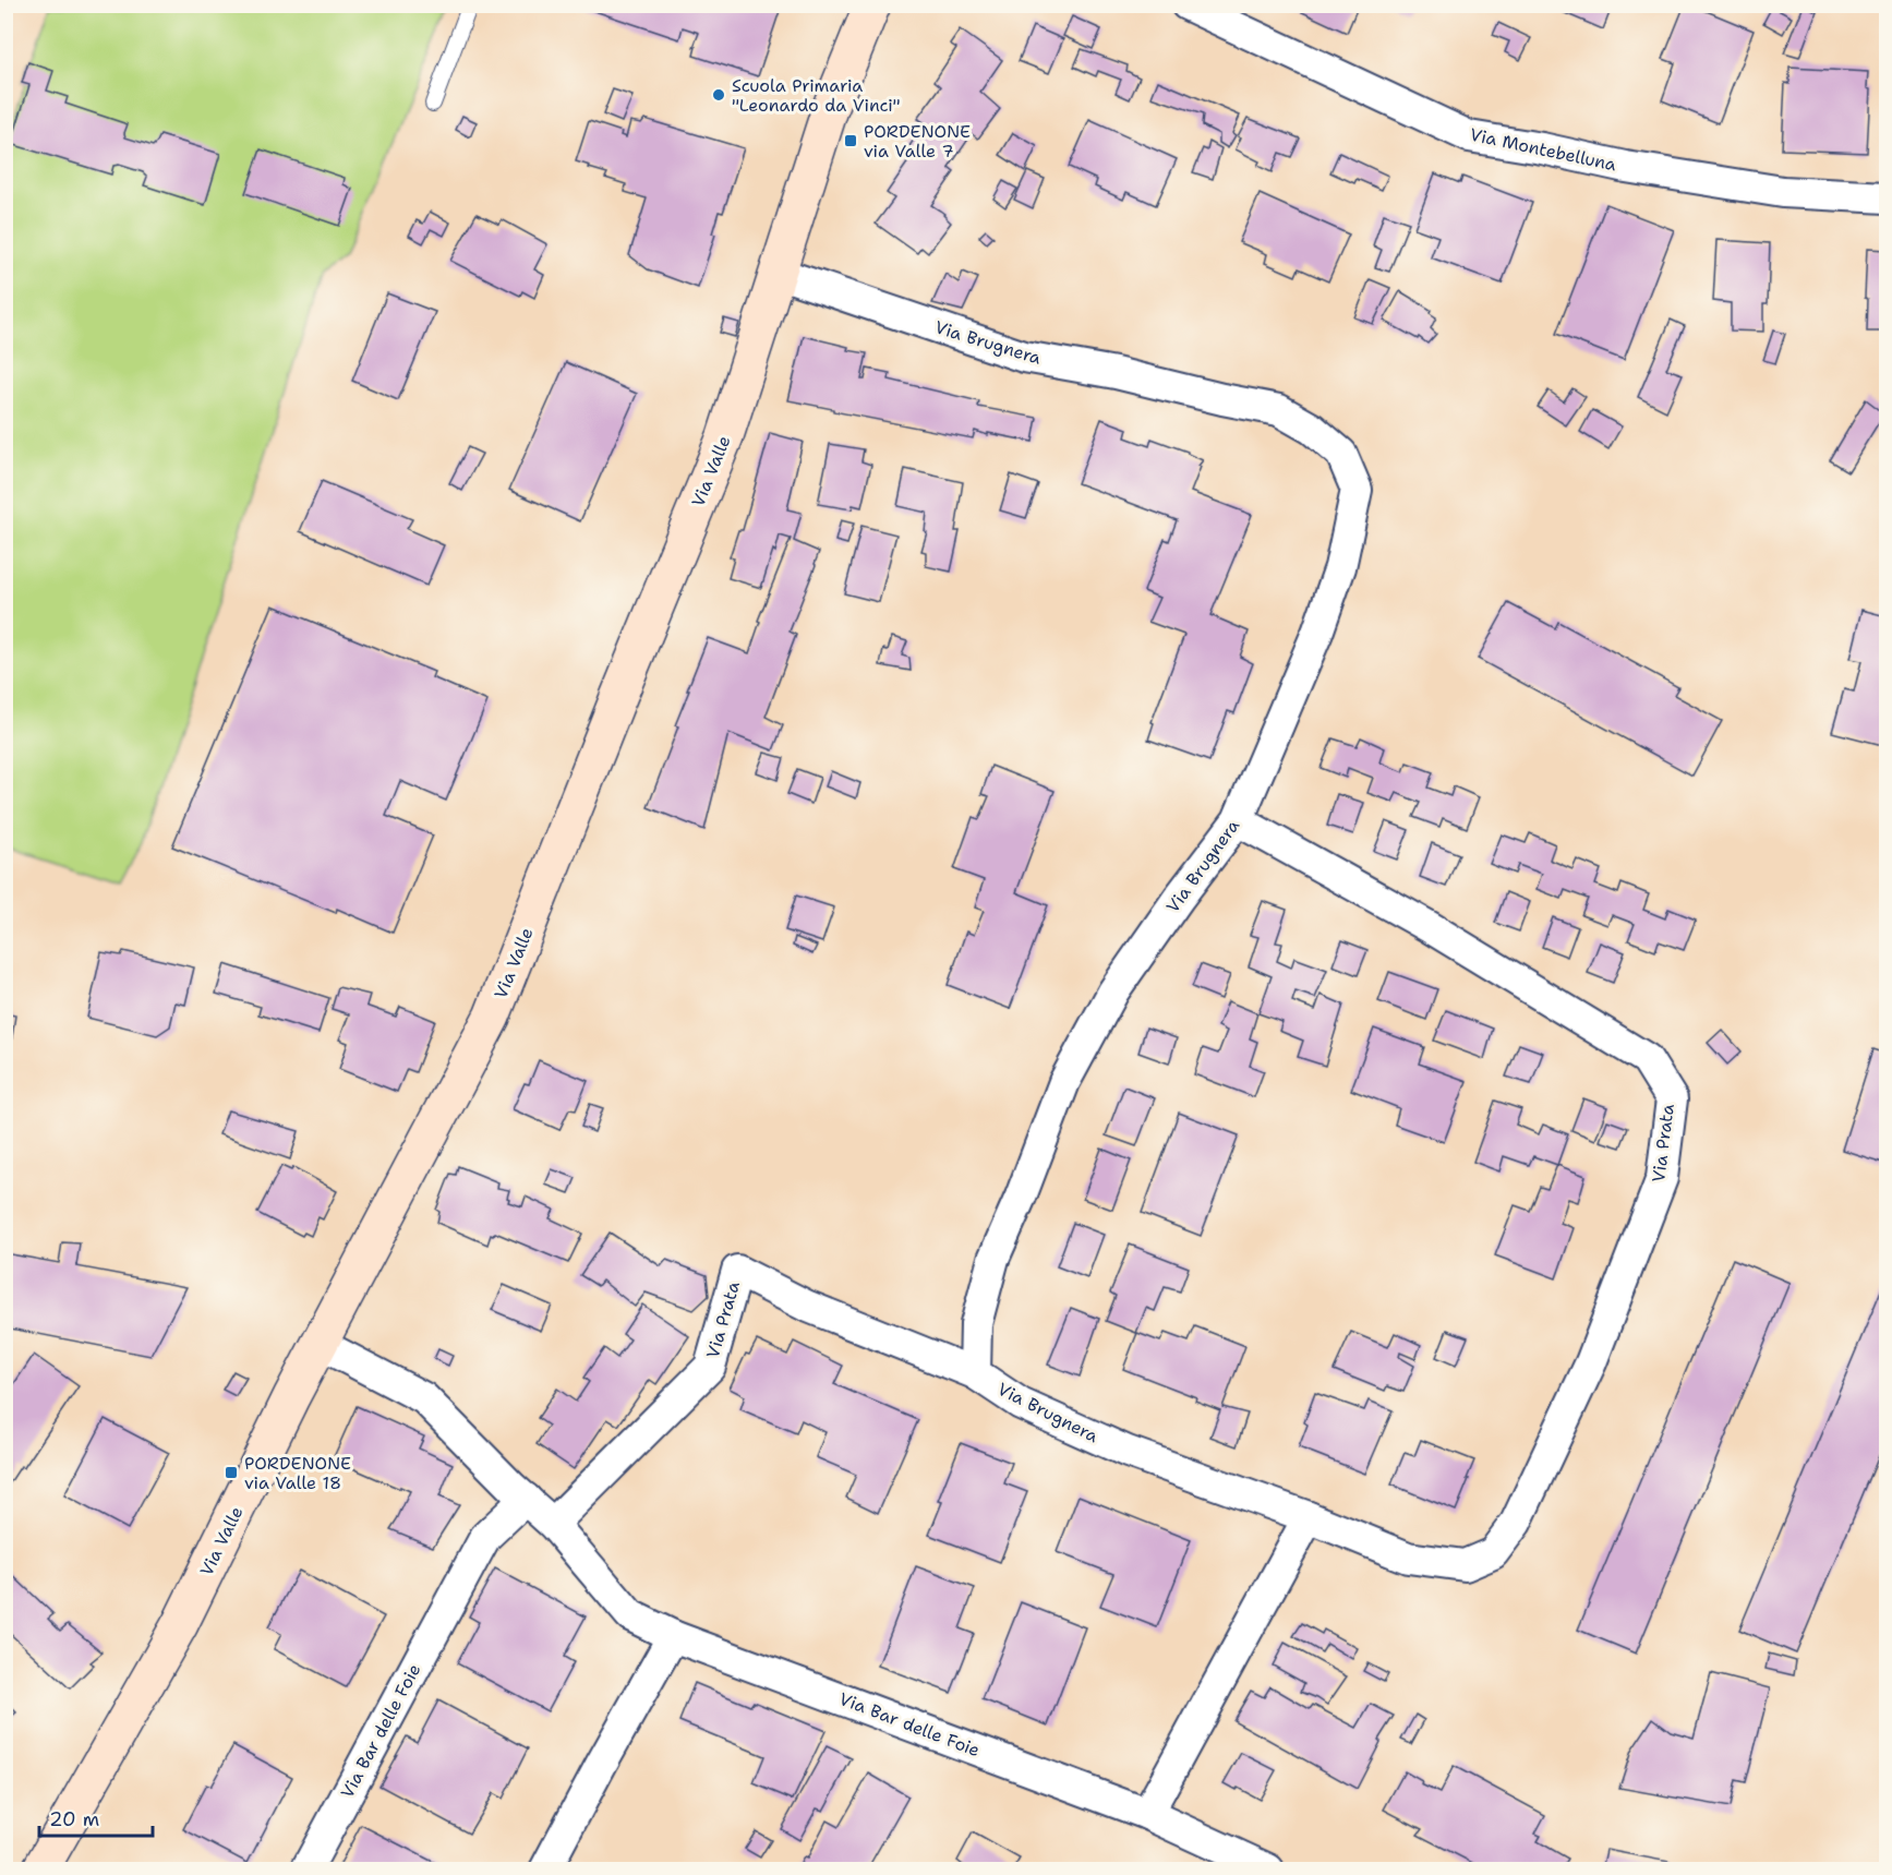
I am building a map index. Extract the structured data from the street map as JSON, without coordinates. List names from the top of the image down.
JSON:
{
  "streets": {
    "street": [
      "Via Montebelluna",
      "Via Brugnera",
      "Via Valle",
      "Via Prata",
      "Via Bar delle Foie"
    ]
  },
  "crossings": [
    ["Via Brugnera", "Via Valle"],
    ["Via Brugnera", "Via Prata"],
    ["Via Valle", "Via Bar delle Foie"],
    ["Via Prata", "Via Bar delle Foie"]
  ],
  "places": {
    "other": ["Scuola Primaria \"Leonardo da Vinci\""],
    "transit": ["PORDENONE via Valle 7", "PORDENONE via Valle 18"]
  },
  "scale_bar": "20 m"
}
